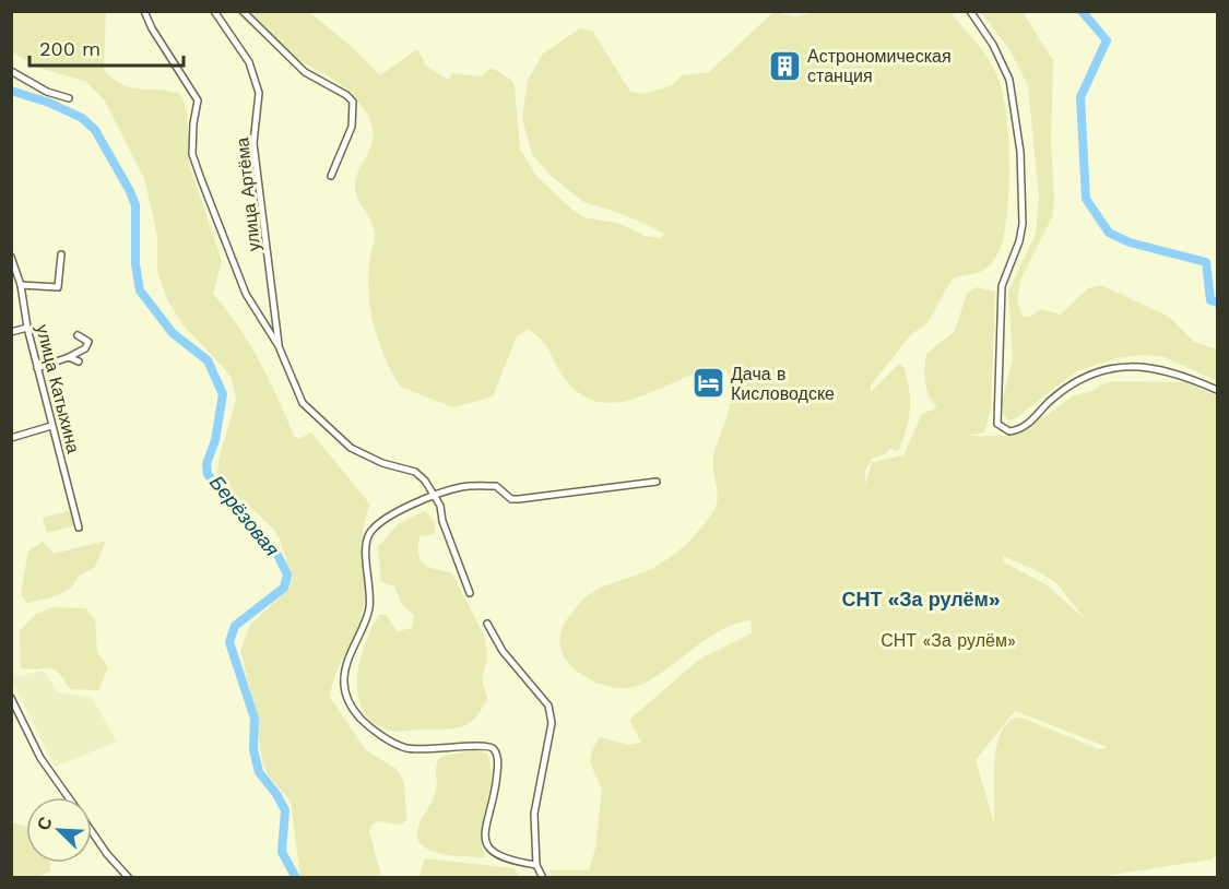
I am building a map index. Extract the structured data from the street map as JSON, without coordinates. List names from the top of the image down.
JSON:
{
  "streets": {
    "street": ["улица Артёма", "улица Катыхина"]
  },
  "districts": ["СНТ «За рулём»"],
  "water": ["Берёзовая"],
  "parks": ["СНТ «За рулём»"],
  "places": {
    "building": ["Астрономическая станция"],
    "hotel": ["Дача в Кисловодске"]
  },
  "scale_bar": "200 m",
  "north": "top left"
}
